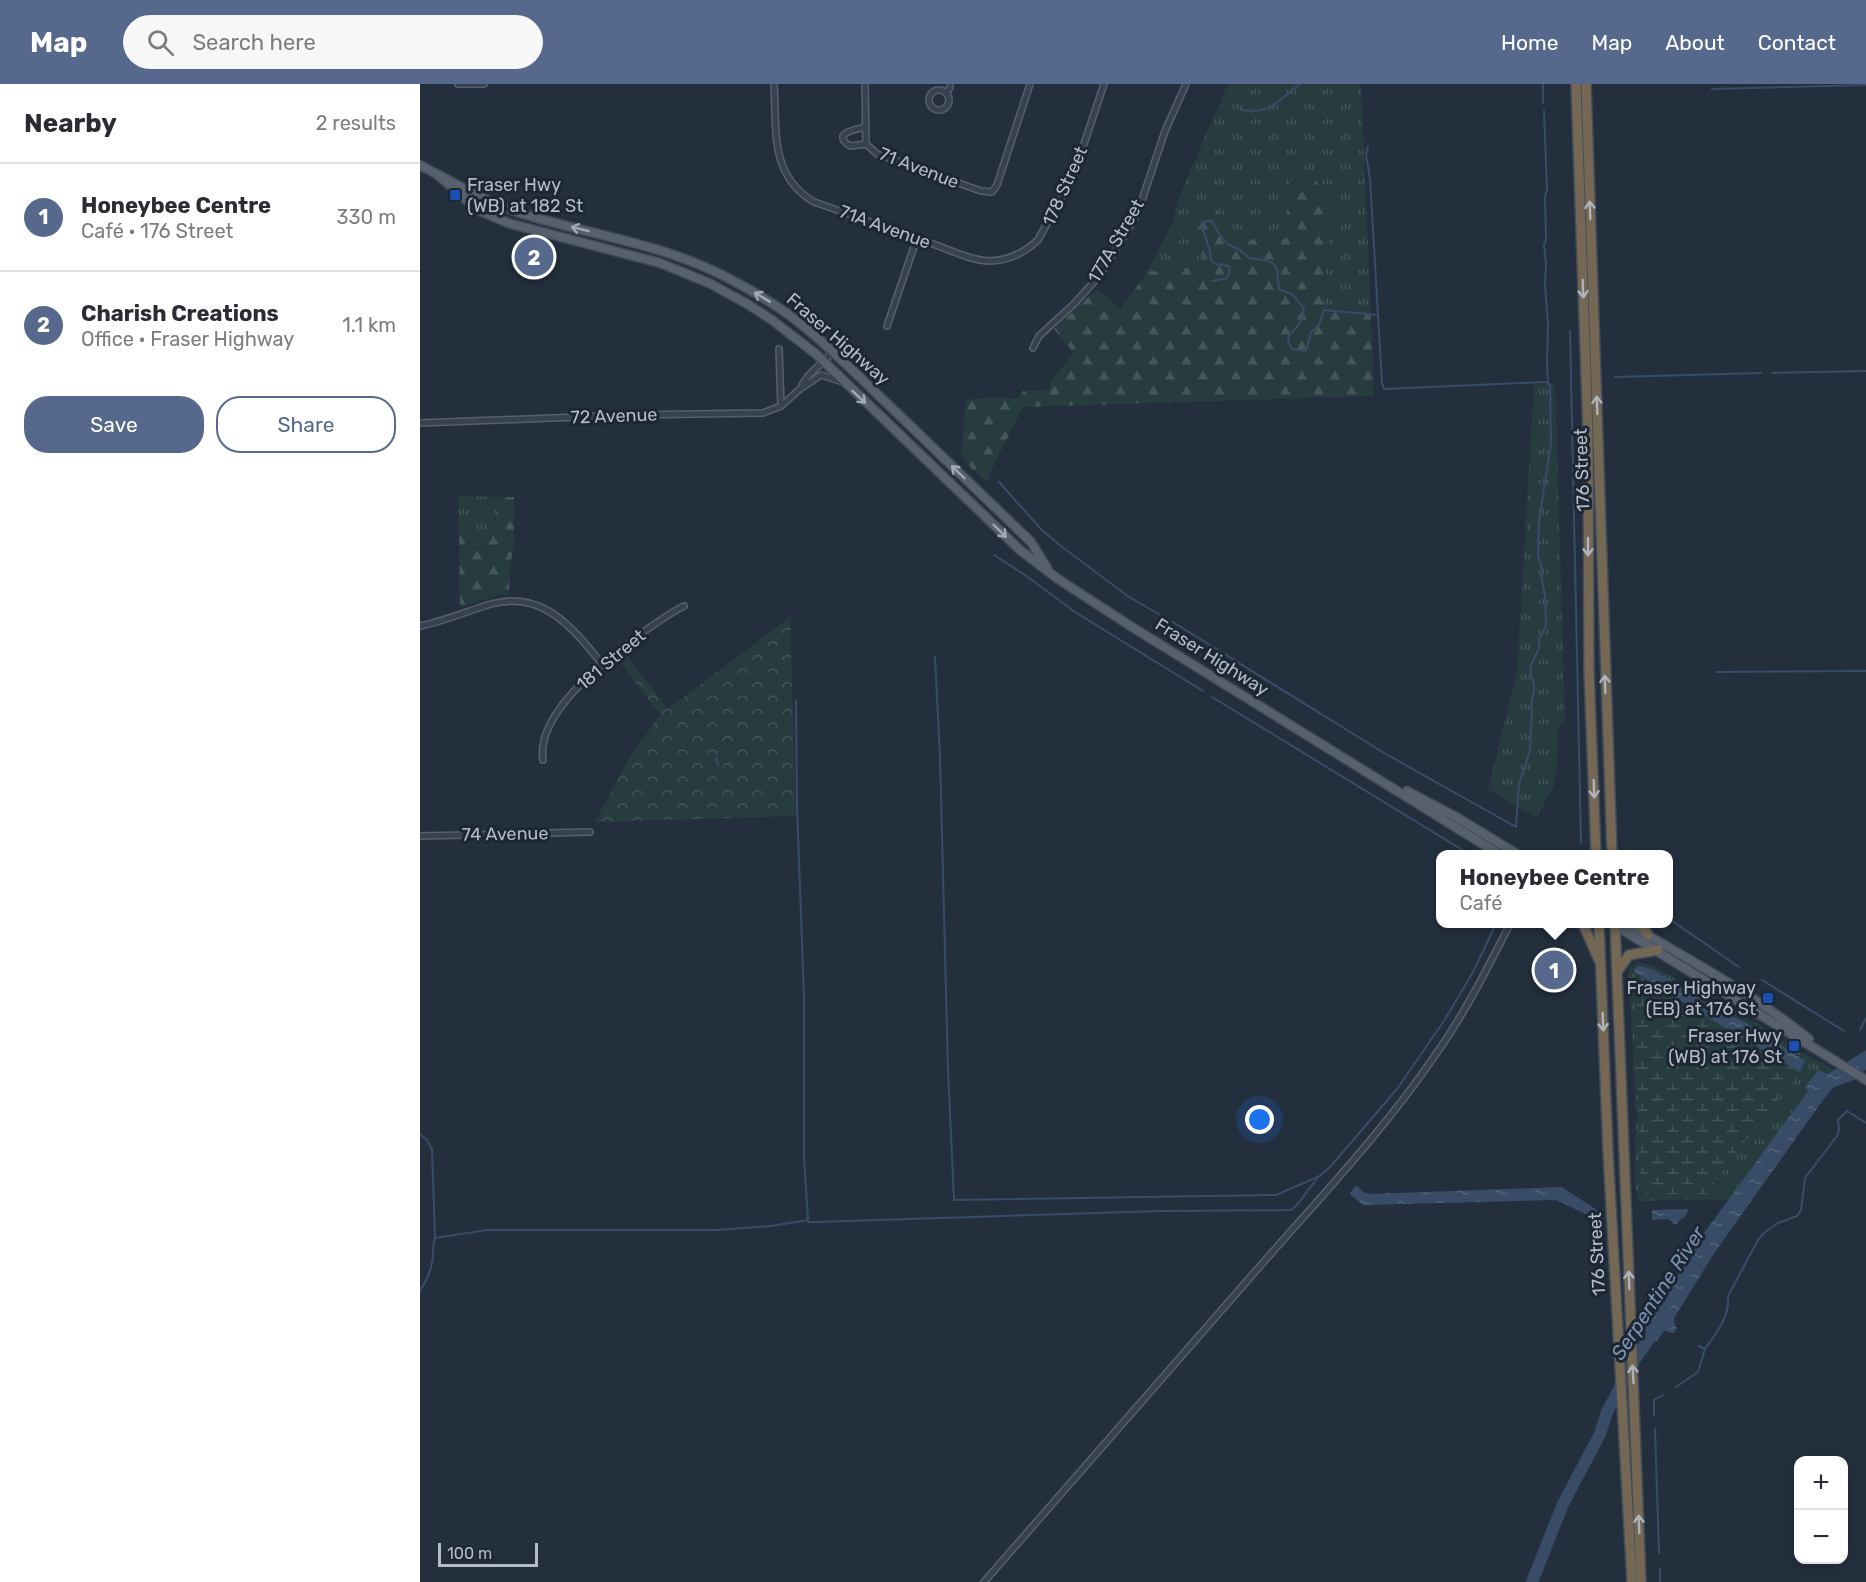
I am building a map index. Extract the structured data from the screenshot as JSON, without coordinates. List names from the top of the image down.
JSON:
{
  "streets": {
    "highway": ["176 Street"],
    "main road": ["Fraser Highway"],
    "street": [
      "71 Avenue",
      "178 Street",
      "71A Avenue",
      "177A Street",
      "72 Avenue",
      "181 Street",
      "74 Avenue"
    ]
  },
  "crossings": [
    ["178 Street", "71A Avenue"],
    ["Fraser Highway", "72 Avenue"]
  ],
  "water": ["Serpentine River"],
  "places": {
    "transit": ["Fraser Hwy (WB) at 182 St", "Fraser Highway (EB) at 176 St", "Fraser Hwy (WB) at 176 St"]
  },
  "scale_bar": "100 m",
  "page": {
    "header": "Map",
    "search": "Search here",
    "nav": [
      "Home",
      "Map",
      "About",
      "Contact"
    ],
    "heading": ["Nearby", "2 results"],
    "list": [
      {
        "mark": "1",
        "name": "Honeybee Centre",
        "note": "Café · 176 Street",
        "value": "330 m"
      },
      {
        "mark": "2",
        "name": "Charish Creations",
        "note": "Office · Fraser Highway",
        "value": "1.1 km"
      }
    ],
    "pins": ["2", "1"],
    "buttons": ["Save", "Share"],
    "popup": ["Honeybee Centre", "Café"],
    "map_buttons": ["+", "−"],
    "scale": "100 m"
  }
}
